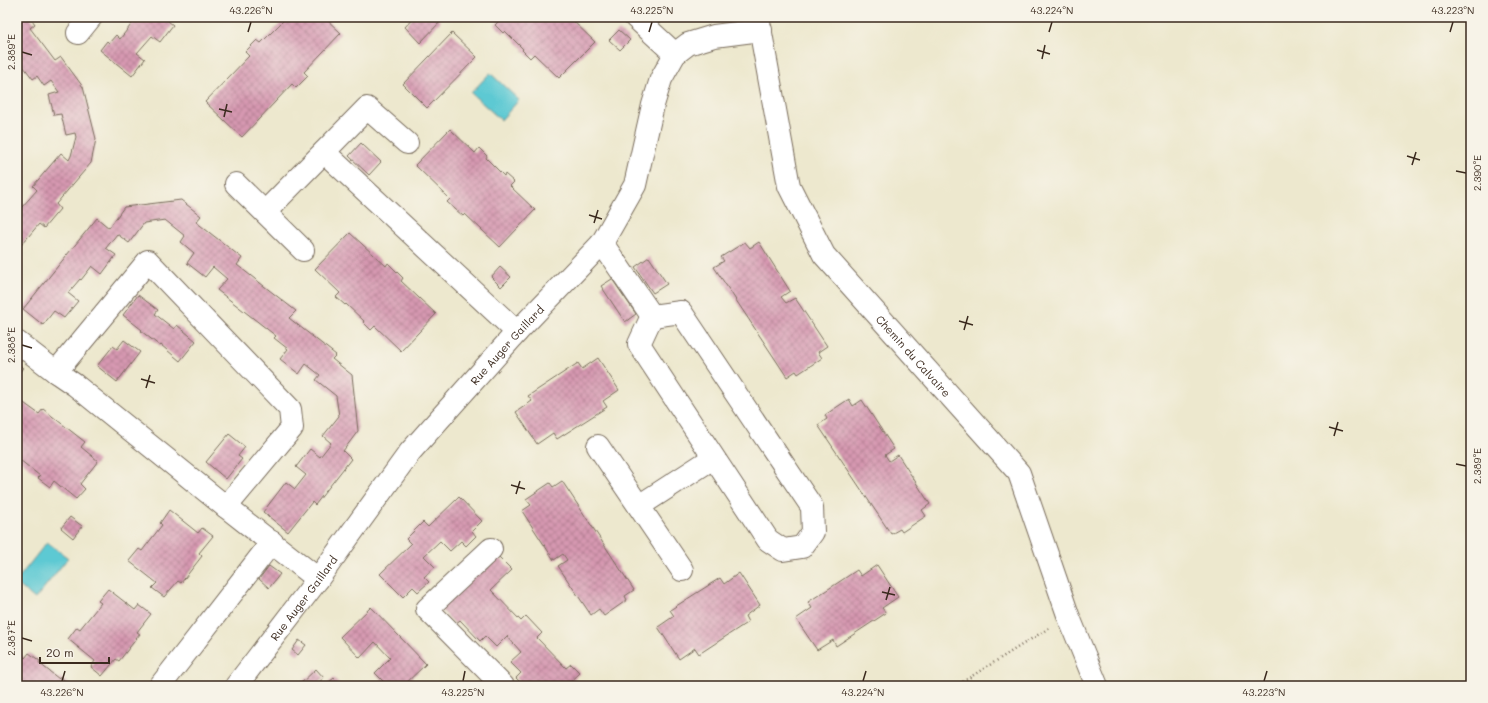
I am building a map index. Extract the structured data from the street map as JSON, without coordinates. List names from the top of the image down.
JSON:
{
  "streets": {
    "street": ["Rue Auger Gaillard", "Chemin du Calvaire"]
  },
  "crossings": [
    ["Rue Auger Gaillard", "Chemin du Calvaire"]
  ],
  "scale_bar": "20 m",
  "coordinates": [
    "43.226°N",
    "43.225°N",
    "43.224°N",
    "43.223°N",
    "2.389°E",
    "2.390°E",
    "2.388°E",
    "2.387°E"
  ]
}
